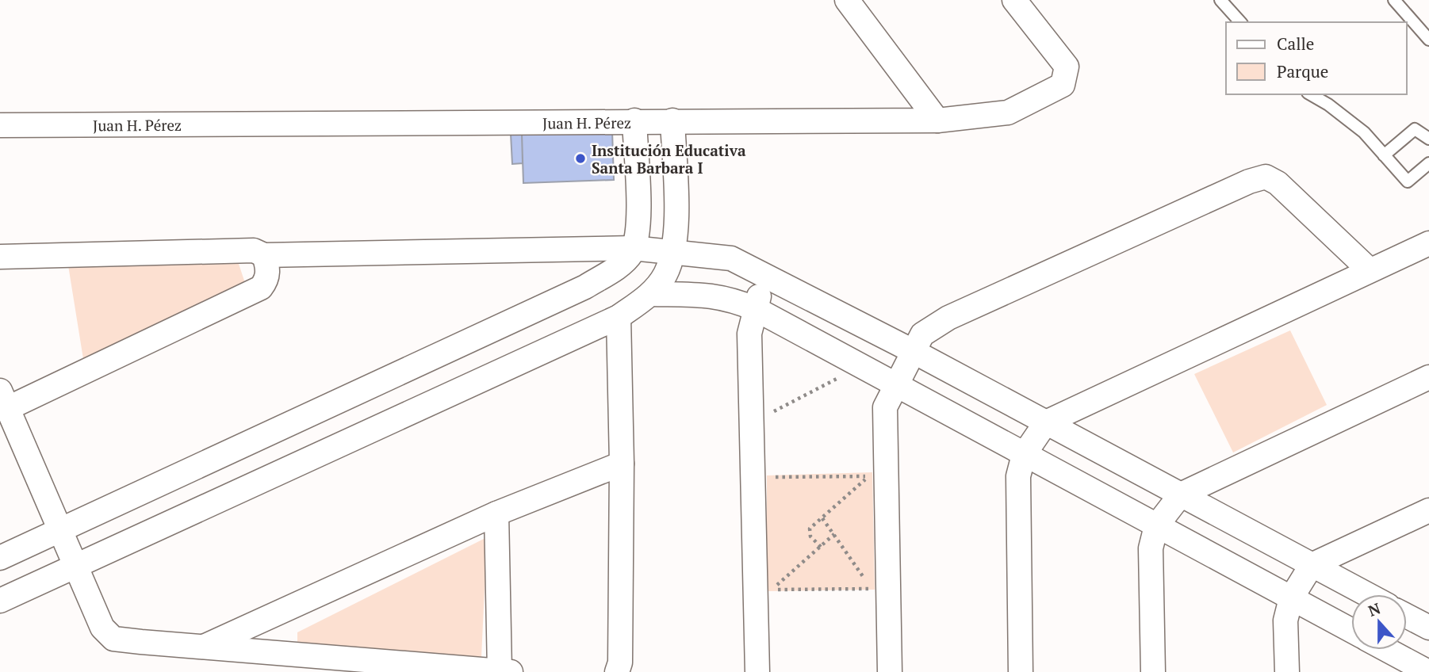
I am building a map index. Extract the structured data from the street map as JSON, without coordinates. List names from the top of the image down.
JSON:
{
  "streets": {
    "street": ["Juan H. Pérez"]
  },
  "places": ["Institución Educativa Santa Barbara I"],
  "legend": ["Calle", "Parque"],
  "north": "top"
}
